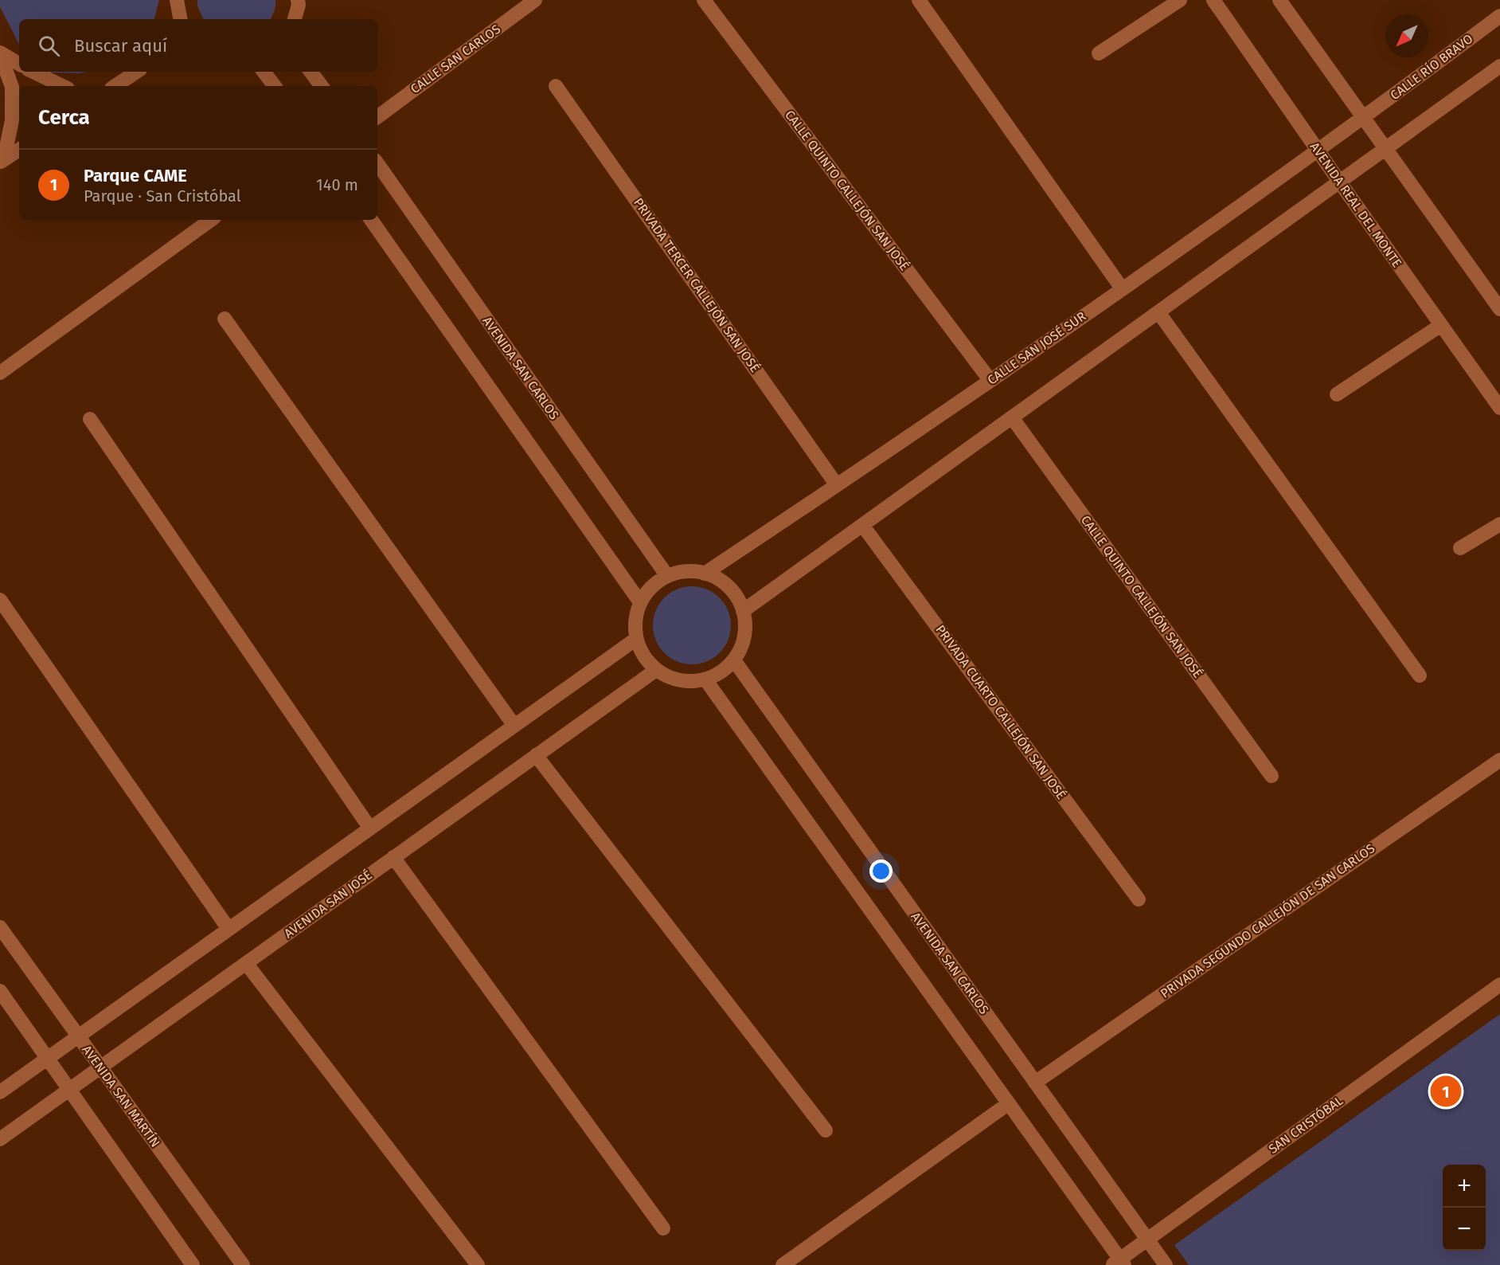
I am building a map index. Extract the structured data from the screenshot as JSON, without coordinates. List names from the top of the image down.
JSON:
{
  "streets": {
    "street": [
      "CALLE SAN CARLOS",
      "CALLE RÍO BRAVO",
      "CALLE QUINTO CALLEJÓN SAN JOSÉ",
      "AVENIDA REAL DEL MONTE",
      "PRIVADA TERCER CALLEJÓN SAN JOSÉ",
      "CALLE SAN JOSÉ SUR",
      "AVENIDA SAN CARLOS",
      "PRIVADA CUARTO CALLEJÓN SAN JOSÉ",
      "AVENIDA SAN JOSÉ",
      "PRIVADA SEGUNDO CALLEJÓN DE SAN CARLOS",
      "AVENIDA SAN MARTÍN",
      "SAN CRISTÓBAL"
    ]
  },
  "crossings": [
    ["CALLE RÍO BRAVO", "CALLE SAN JOSÉ SUR"],
    ["CALLE QUINTO CALLEJÓN SAN JOSÉ", "CALLE SAN JOSÉ SUR"],
    ["AVENIDA REAL DEL MONTE", "CALLE SAN JOSÉ SUR"],
    ["PRIVADA TERCER CALLEJÓN SAN JOSÉ", "CALLE SAN JOSÉ SUR"],
    ["CALLE SAN JOSÉ SUR", "AVENIDA SAN CARLOS"],
    ["CALLE SAN JOSÉ SUR", "AVENIDA SAN JOSÉ"],
    ["AVENIDA SAN CARLOS", "AVENIDA SAN JOSÉ"],
    ["AVENIDA SAN CARLOS", "PRIVADA SEGUNDO CALLEJÓN DE SAN CARLOS"],
    ["AVENIDA SAN CARLOS", "SAN CRISTÓBAL"],
    ["AVENIDA SAN JOSÉ", "AVENIDA SAN MARTÍN"]
  ],
  "north": "bottom left",
  "page": {
    "search": "Buscar aquí",
    "heading": "Cerca",
    "list": [
      {
        "mark": "1",
        "name": "Parque CAME",
        "note": "Parque · San Cristóbal",
        "value": "140 m"
      }
    ],
    "pins": "1",
    "map_buttons": ["+", "−"]
  }
}
